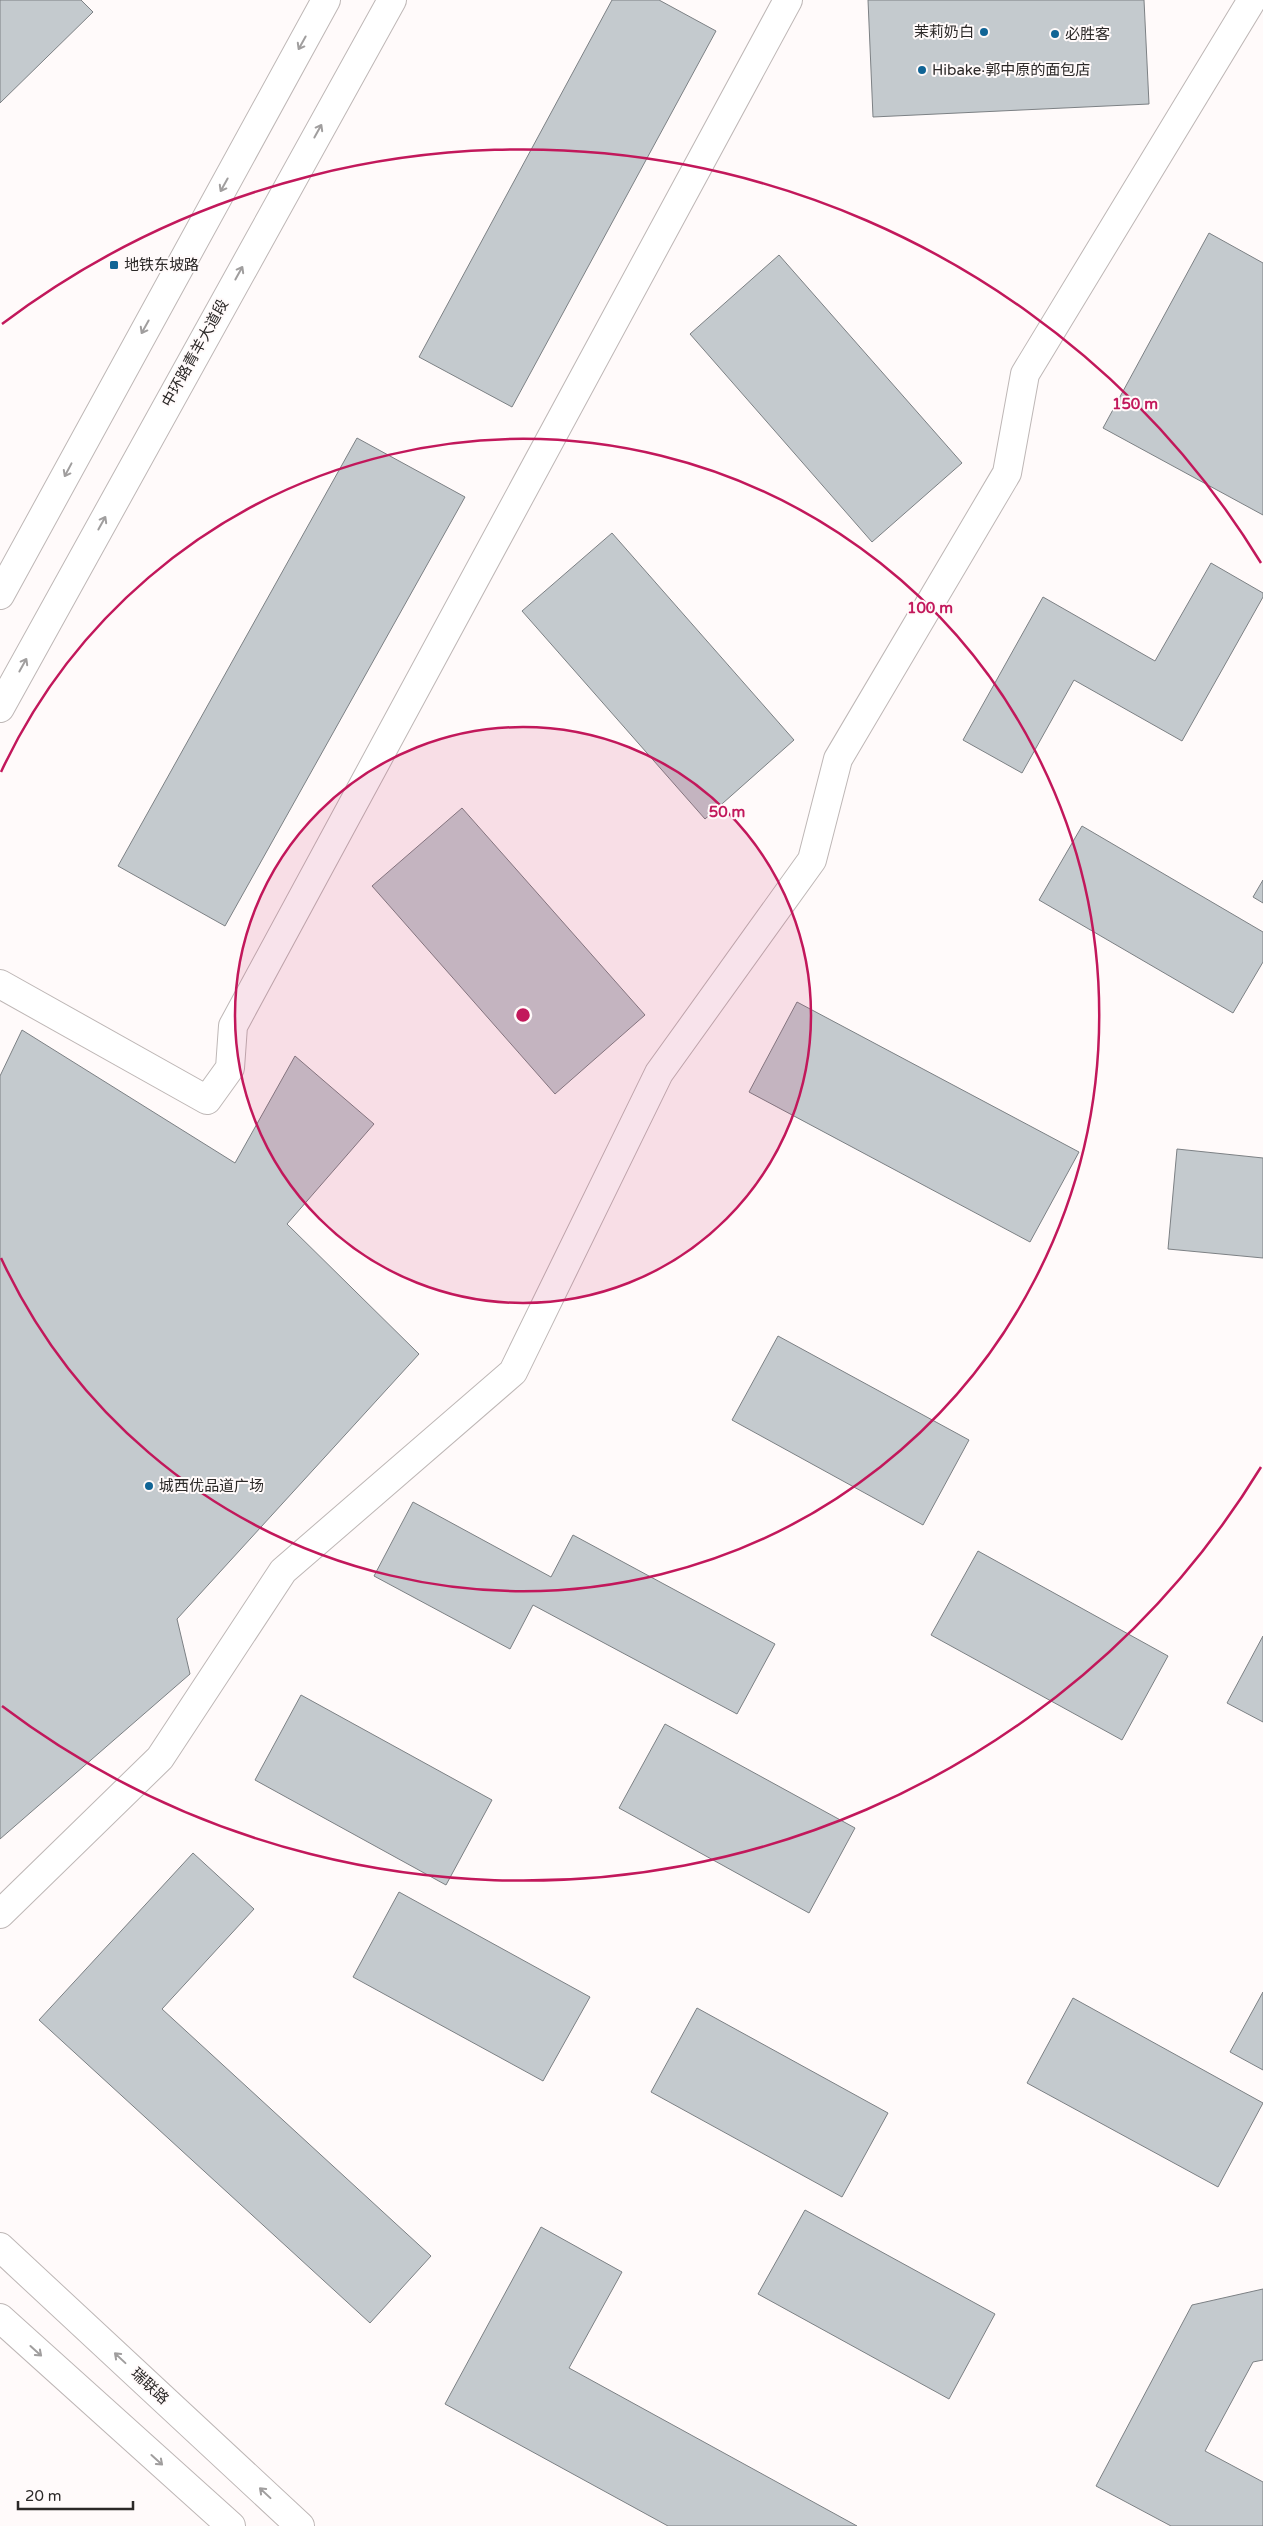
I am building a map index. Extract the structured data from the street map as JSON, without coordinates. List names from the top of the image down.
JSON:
{
  "streets": {
    "street": ["中环路青羊大道段", "瑞联路"]
  },
  "places": {
    "other": [
      "茉莉奶白",
      "必胜客",
      "Hibake·郭中原的面包店",
      "城西优品道广场"
    ],
    "transit": ["地铁东坡路"]
  },
  "scale_bar": "20 m",
  "rings": ["150 m", "100 m", "50 m"]
}
